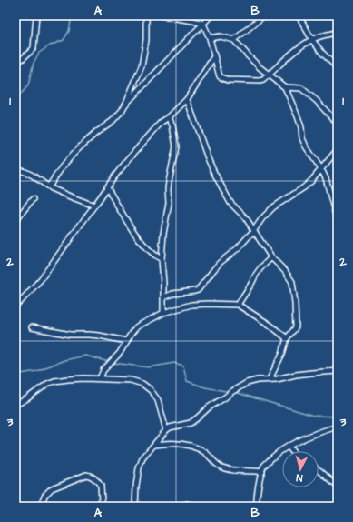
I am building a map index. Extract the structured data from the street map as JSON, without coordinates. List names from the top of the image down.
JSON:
{
  "north": "bottom",
  "grid": {
    "columns": ["A", "B"],
    "rows": ["1", "2", "3"]
  }
}
